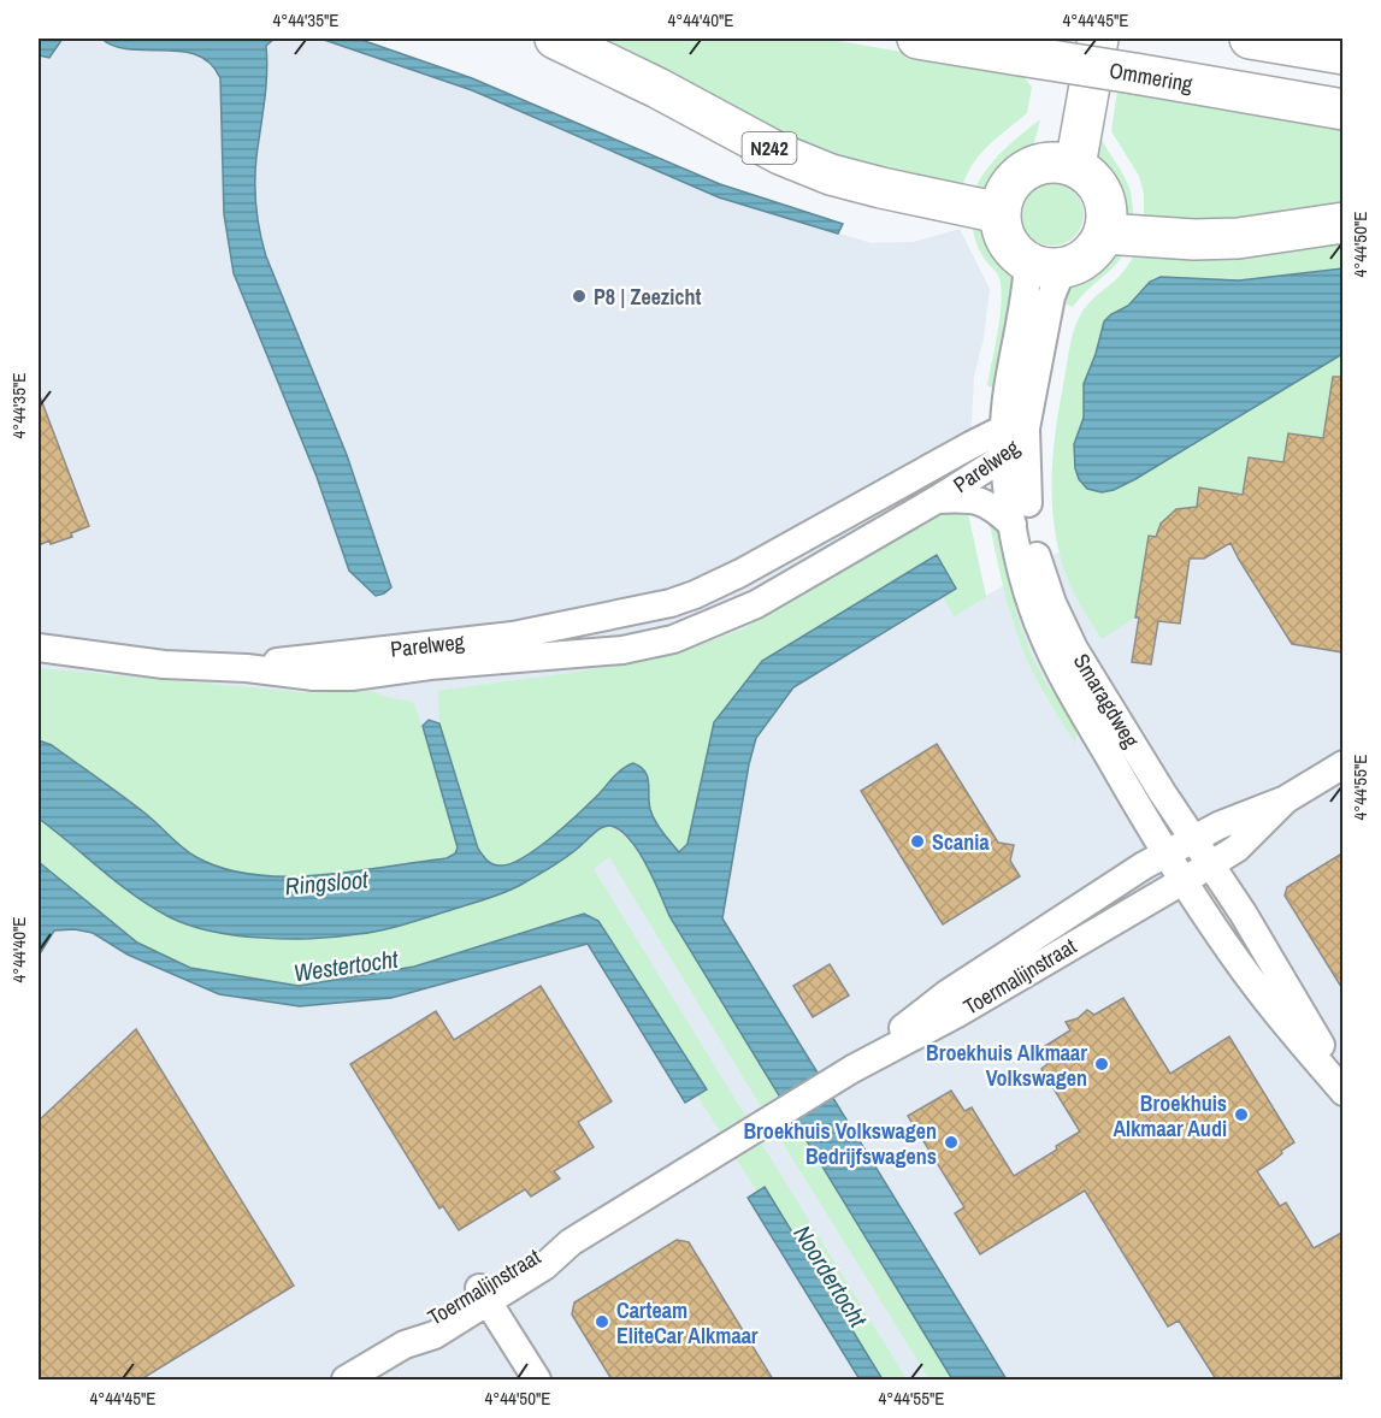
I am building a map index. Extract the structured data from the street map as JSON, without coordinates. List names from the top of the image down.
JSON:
{
  "streets": {
    "highway": ["Ommering", "N242"],
    "street": ["Parelweg", "Smaragdweg", "Toermalijnstraat"]
  },
  "crossings": [
    ["N242", "Smaragdweg"],
    ["Parelweg", "Smaragdweg"],
    ["Smaragdweg", "Toermalijnstraat"]
  ],
  "water": ["Ringsloot", "Westertocht", "Noordertocht"],
  "places": [
    "P8 | Zeezicht",
    "Scania",
    "Broekhuis Alkmaar Volkswagen",
    "Broekhuis Alkmaar Audi",
    "Broekhuis Volkswagen Bedrijfswagens",
    "Carteam EliteCar Alkmaar"
  ],
  "coordinates": [
    "4°44'35\"E",
    "4°44'40\"E",
    "4°44'45\"E",
    "4°44'50\"E",
    "4°44'55\"E"
  ]
}
